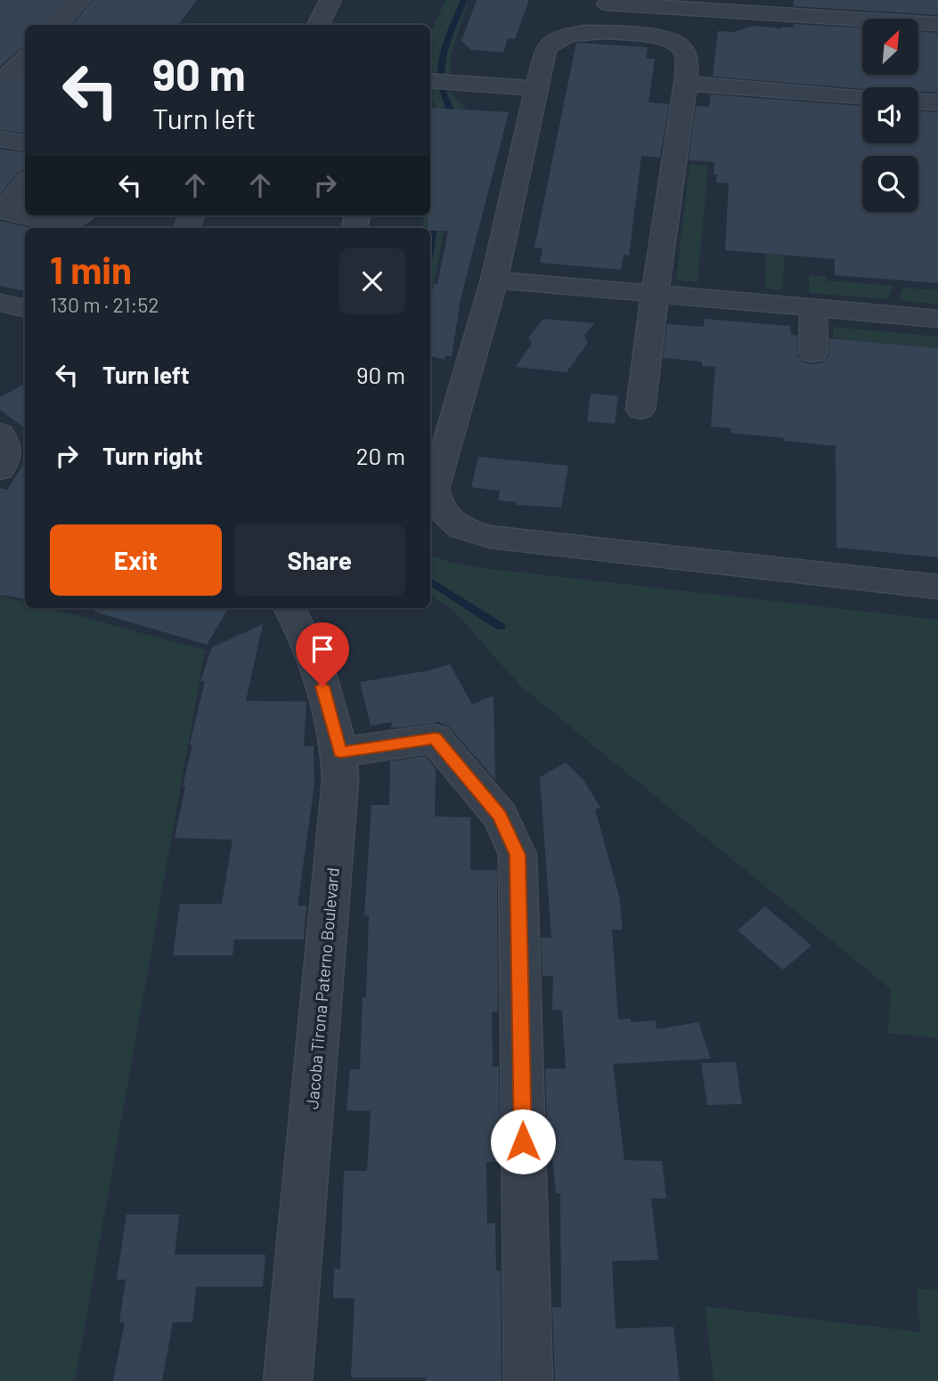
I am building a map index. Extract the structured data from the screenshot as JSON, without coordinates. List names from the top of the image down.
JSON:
{
  "streets": {
    "street": ["Jacoba Tirona Paterno Boulevard"]
  },
  "north": "top right",
  "page": {
    "turn": ["90 m", "Turn left"],
    "heading": ["1 min", "130 m · 21:52"],
    "list": [
      {
        "name": "Turn left",
        "value": "90 m"
      },
      {
        "name": "Turn right",
        "value": "20 m"
      }
    ],
    "buttons": ["Exit", "Share"]
  }
}
